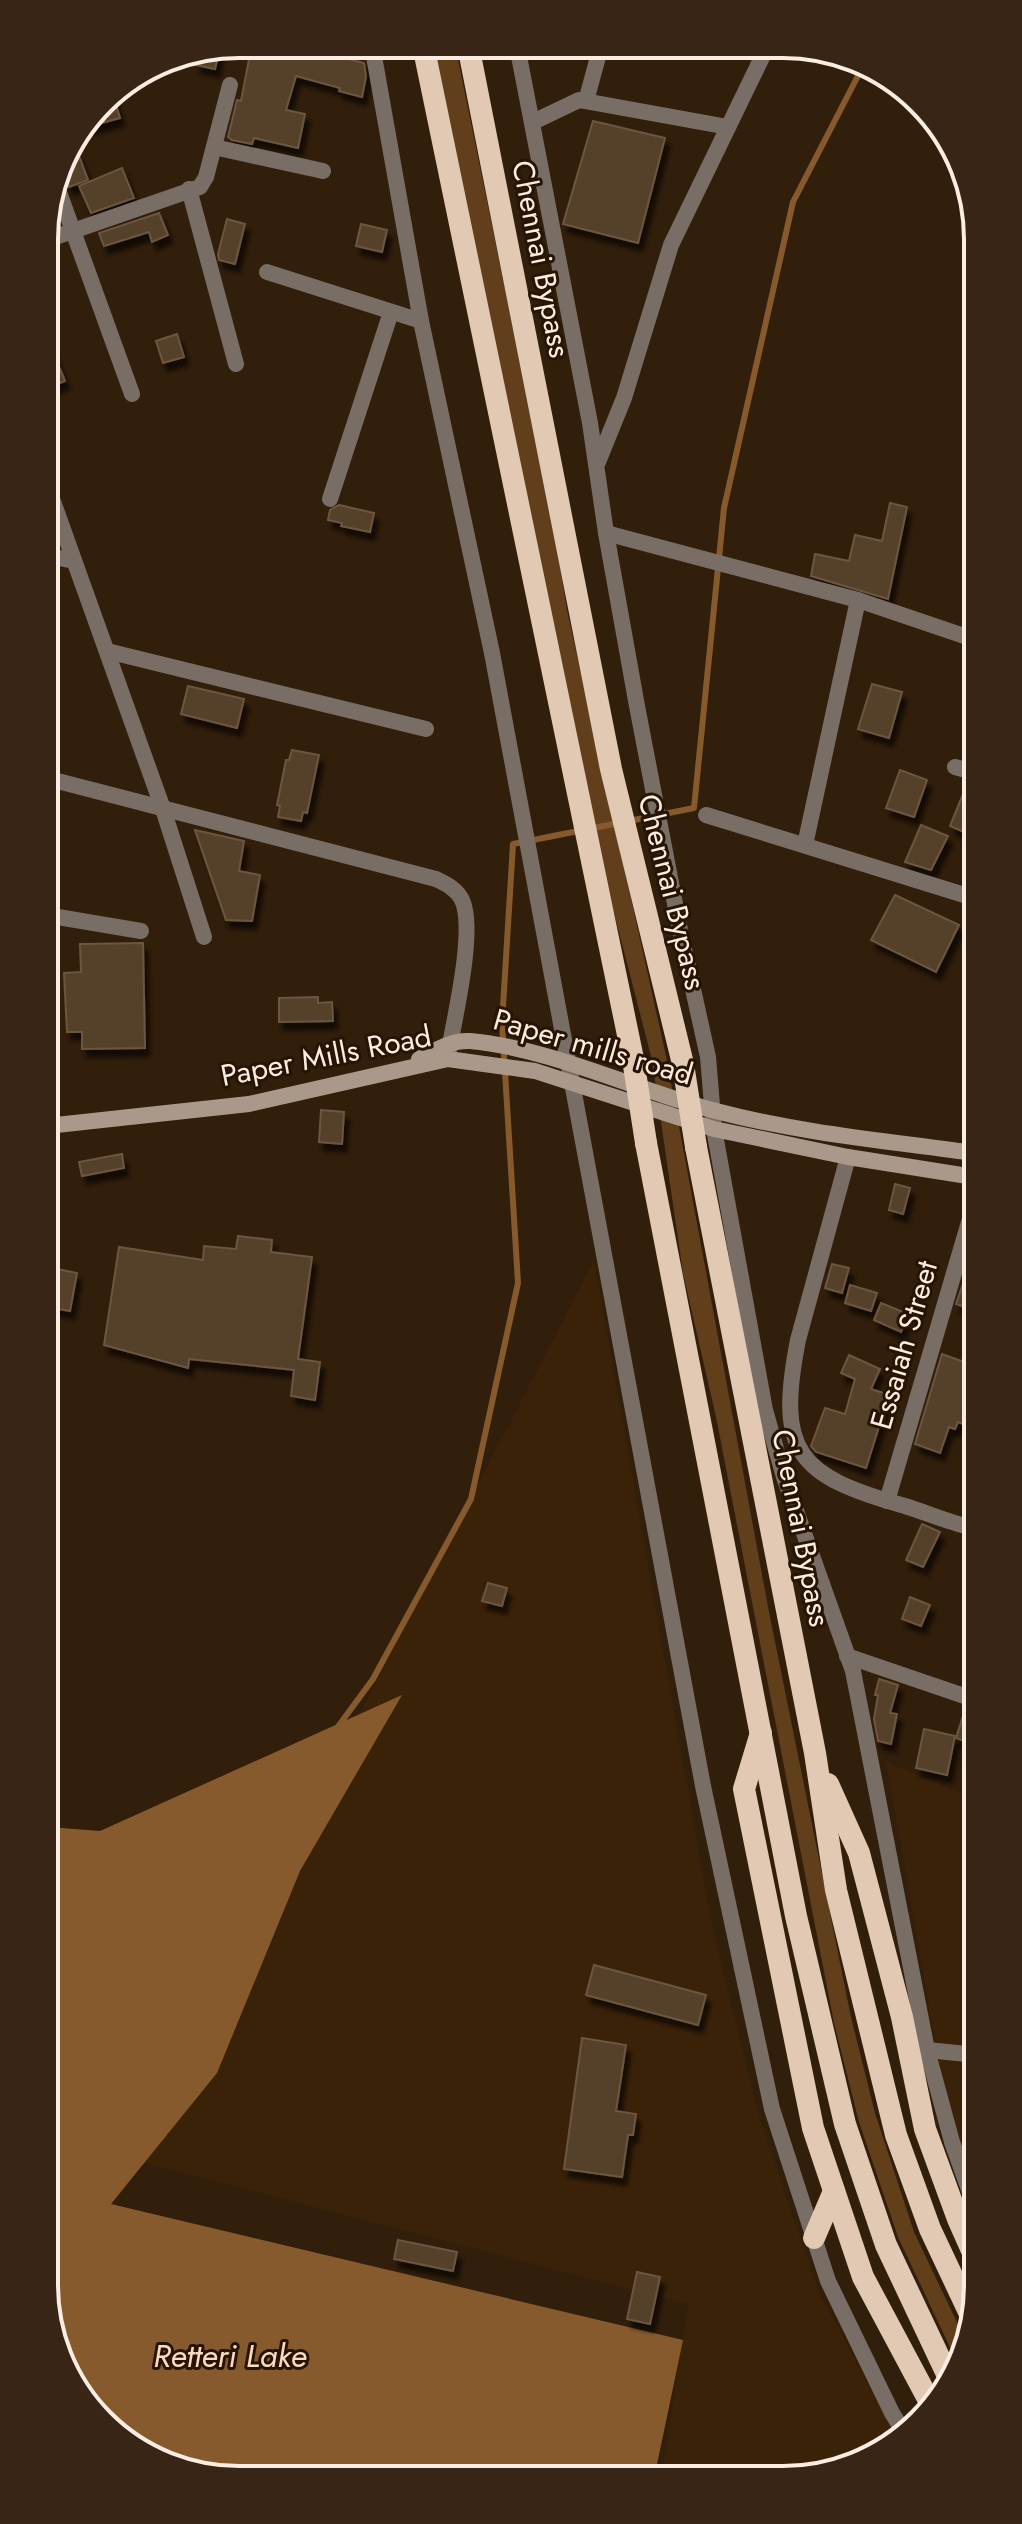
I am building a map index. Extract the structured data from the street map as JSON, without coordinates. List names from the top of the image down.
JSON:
{
  "streets": {
    "highway": ["Chennai Bypass"],
    "main road": ["Paper mills road", "Paper Mills Road"],
    "street": ["Essaiah Street"]
  },
  "crossings": [
    ["Paper mills road", "Paper Mills Road"]
  ],
  "water": ["Retteri Lake"]
}
